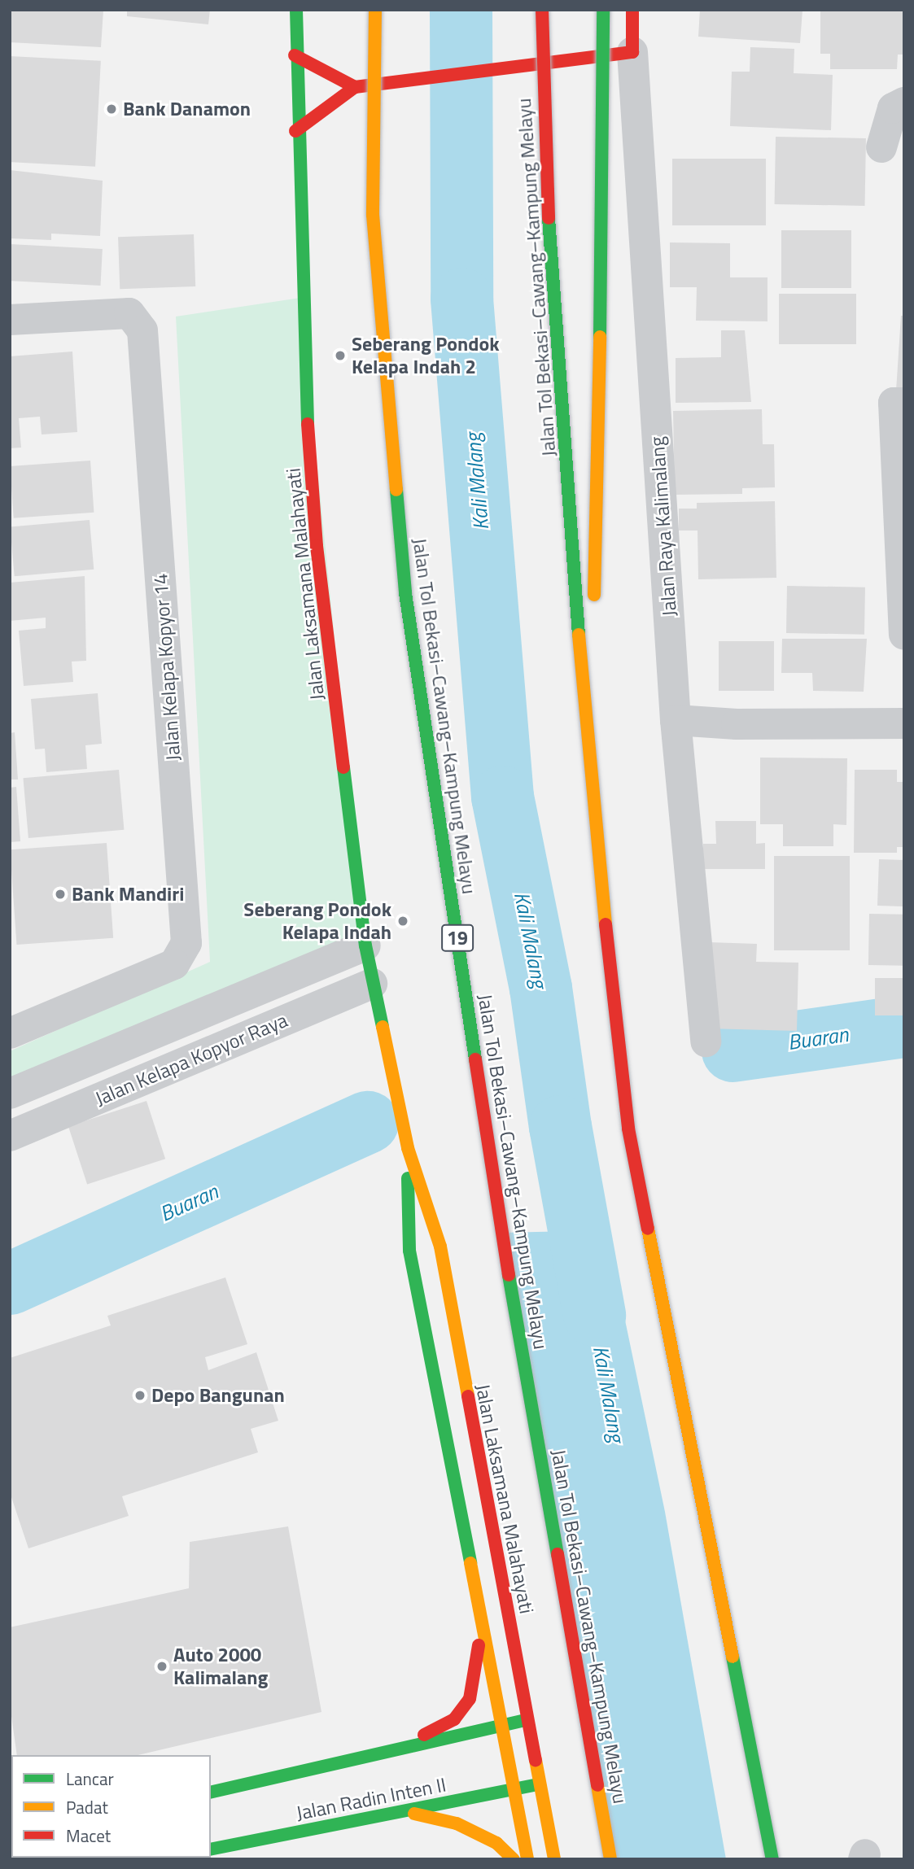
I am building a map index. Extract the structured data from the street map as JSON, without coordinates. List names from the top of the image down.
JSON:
{
  "streets": {
    "main road": [
      "Jalan Tol Bekasi–Cawang–Kampung Melayu",
      "Jalan Raya Kalimalang",
      "Jalan Laksamana Malahayati",
      "19",
      "Jalan Radin Inten II"
    ],
    "street": ["Jalan Kelapa Kopyor 14", "Jalan Kelapa Kopyor Raya"]
  },
  "crossings": [
    ["Jalan Laksamana Malahayati", "Jalan Kelapa Kopyor Raya"],
    ["Jalan Laksamana Malahayati", "Jalan Radin Inten II"]
  ],
  "water": ["Kali Malang", "Buaran"],
  "places": [
    "Bank Danamon",
    "Seberang Pondok Kelapa Indah 2",
    "Bank Mandiri",
    "Seberang Pondok Kelapa Indah",
    "Depo Bangunan",
    "Auto 2000 Kalimalang"
  ],
  "legend": ["Lancar", "Padat", "Macet"]
}
